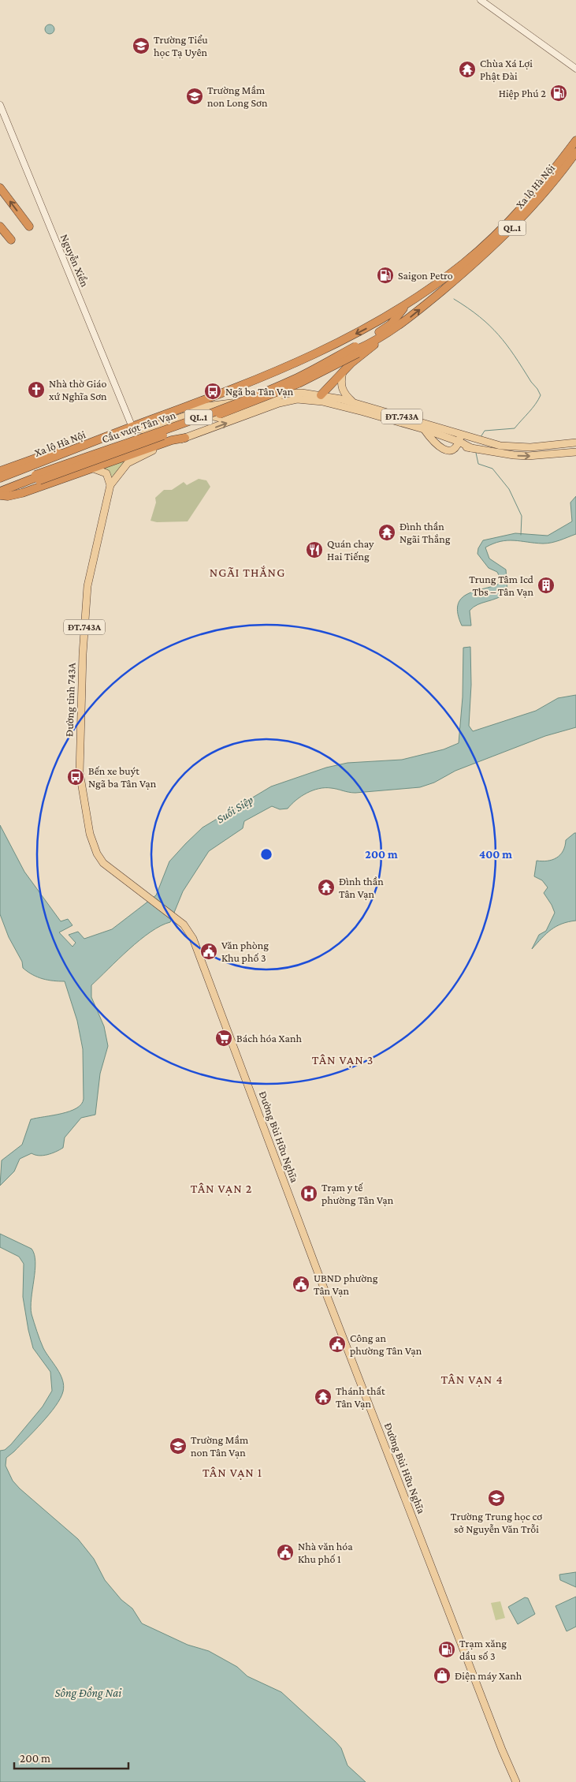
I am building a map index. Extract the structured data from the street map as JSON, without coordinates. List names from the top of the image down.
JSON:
{
  "streets": {
    "highway": ["Xa lộ Hà Nội", "QL.1", "Cầu vượt Tân Vạn"],
    "main road": [
      "Nguyễn Xiển",
      "ĐT.743A",
      "Đường tỉnh 743A",
      "Đường Bùi Hữu Nghĩa"
    ]
  },
  "crossings": [
    ["Xa lộ Hà Nội", "QL.1"],
    ["Xa lộ Hà Nội", "Nguyễn Xiển"],
    ["Xa lộ Hà Nội", "ĐT.743A"],
    ["Xa lộ Hà Nội", "Cầu vượt Tân Vạn"],
    ["QL.1", "Cầu vượt Tân Vạn"],
    ["QL.1", "Đường tỉnh 743A"],
    ["Nguyễn Xiển", "ĐT.743A"],
    ["ĐT.743A", "Đường tỉnh 743A"],
    ["Đường tỉnh 743A", "Đường Bùi Hữu Nghĩa"]
  ],
  "districts": [
    "NGÃI THẮNG",
    "TÂN VẠN 3",
    "TÂN VẠN 2",
    "TÂN VẠN 4",
    "TÂN VẠN 1"
  ],
  "water": ["Suối Siệp", "Sông Đồng Nai"],
  "places": {
    "school or university": [
      "Trường Tiểu học Tạ Uyên",
      "Trường Mầm non Long Sơn",
      "Trường Mầm non Tân Vạn",
      "Trường Trung học cơ sở Nguyễn Văn Trỗi"
    ],
    "temple": [
      "Chùa Xá Lợi Phật Đài",
      "Đình thần Ngãi Thắng",
      "Đình thần Tân Vạn",
      "Thánh thất Tân Vạn"
    ],
    "fuel station": ["Hiệp Phú 2", "Saigon Petro", "Trạm xăng dầu số 3"],
    "church": ["Nhà thờ Giáo xứ Nghĩa Sơn"],
    "bus stop": ["Ngã ba Tân Vạn", "Bến xe buýt Ngã ba Tân Vạn"],
    "restaurant": ["Quán chay Hai Tiếng"],
    "building": ["Trung Tâm Icd Tbs – Tân Vạn"],
    "public building": [
      "Văn phòng Khu phố 3",
      "UBND phường Tân Vạn",
      "Công an phường Tân Vạn",
      "Nhà văn hóa Khu phố 1"
    ],
    "supermarket": ["Bách hóa Xanh"],
    "hospital": ["Trạm y tế phường Tân Vạn"],
    "shop": ["Điện máy Xanh"]
  },
  "scale_bar": "200 m",
  "rings": ["200 m", "400 m"]
}
